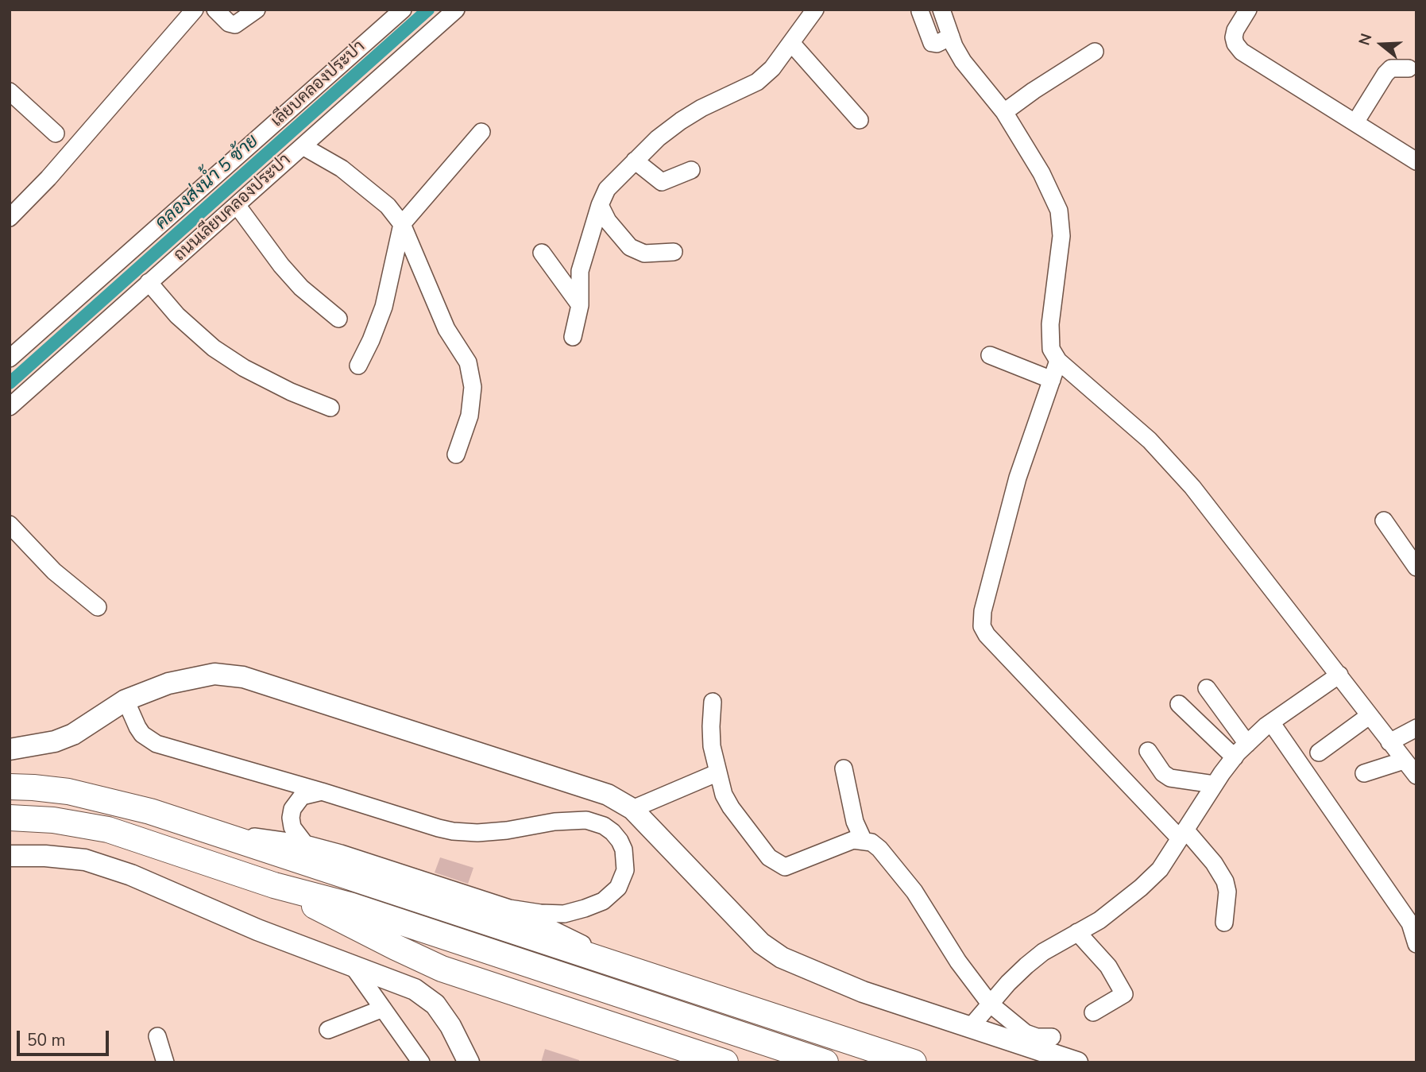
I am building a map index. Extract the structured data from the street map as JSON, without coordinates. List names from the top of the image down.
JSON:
{
  "streets": {
    "street": ["เลียบคลองประปา", "ถนนเลียบคลองประปา"]
  },
  "water": ["คลองส่งน้ำ 5 ซ้าย"],
  "scale_bar": "50 m",
  "north": "left"
}
